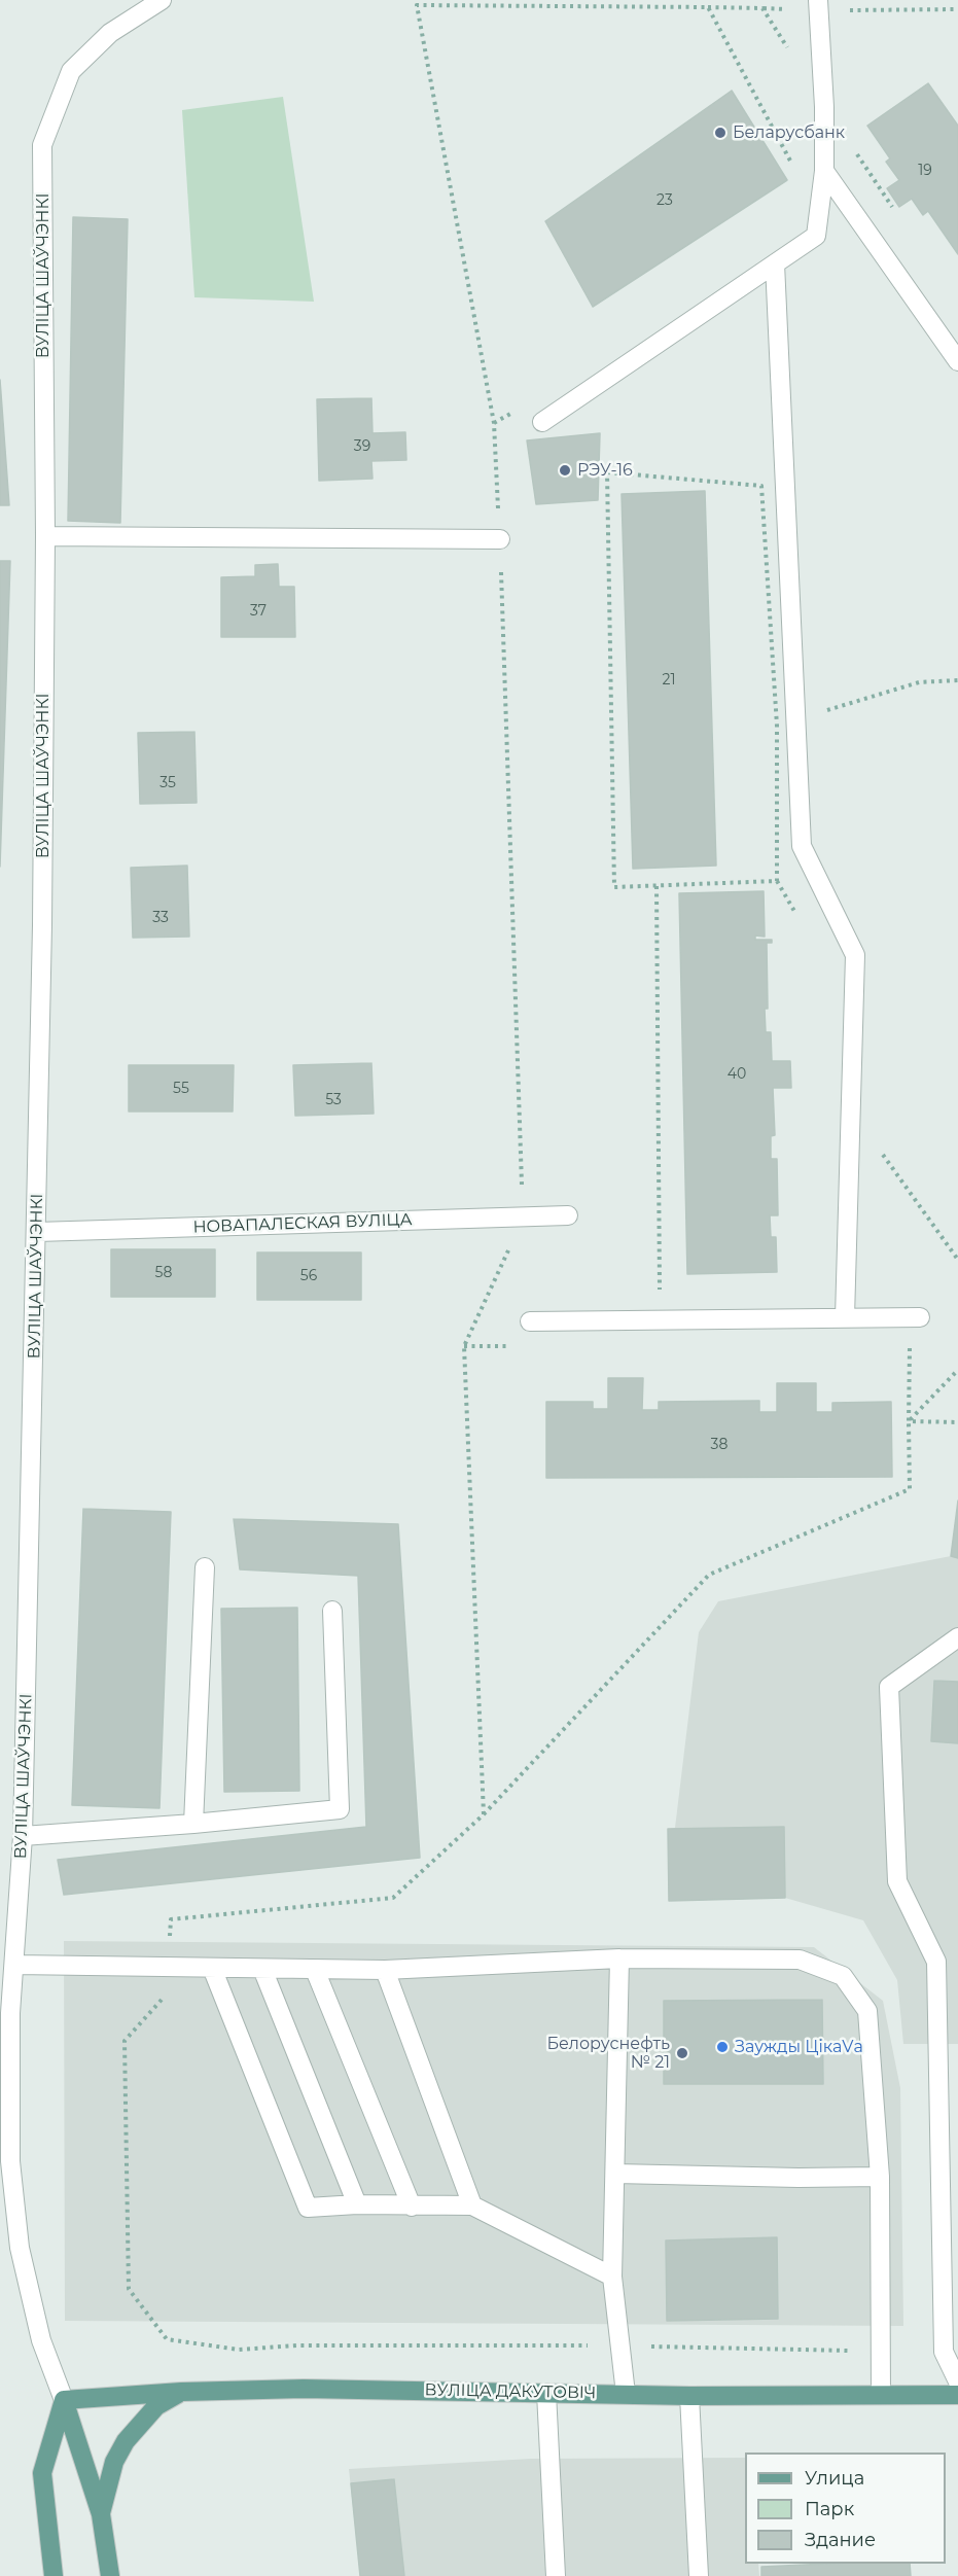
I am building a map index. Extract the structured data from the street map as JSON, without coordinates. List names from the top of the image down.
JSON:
{
  "streets": {
    "main road": ["ВУЛІЦА ШАЎЧЭНКІ", "ВУЛІЦА ДАКУТОВІЧ"],
    "street": ["НОВАПАЛЕСКАЯ ВУЛІЦА"]
  },
  "crossings": [
    ["ВУЛІЦА ШАЎЧЭНКІ", "НОВАПАЛЕСКАЯ ВУЛІЦА"],
    ["ВУЛІЦА ШАЎЧЭНКІ", "ВУЛІЦА ДАКУТОВІЧ"]
  ],
  "places": [
    "Беларусбанк",
    "РЭУ-16",
    "Заужды ЦікаVа",
    "Белоруснефть № 21"
  ],
  "house_numbers": [
    "19",
    "23",
    "39",
    "37",
    "21",
    "35",
    "33",
    "40",
    "55",
    "53",
    "58",
    "56",
    "38"
  ],
  "legend": ["Улица", "Парк", "Здание"]
}
